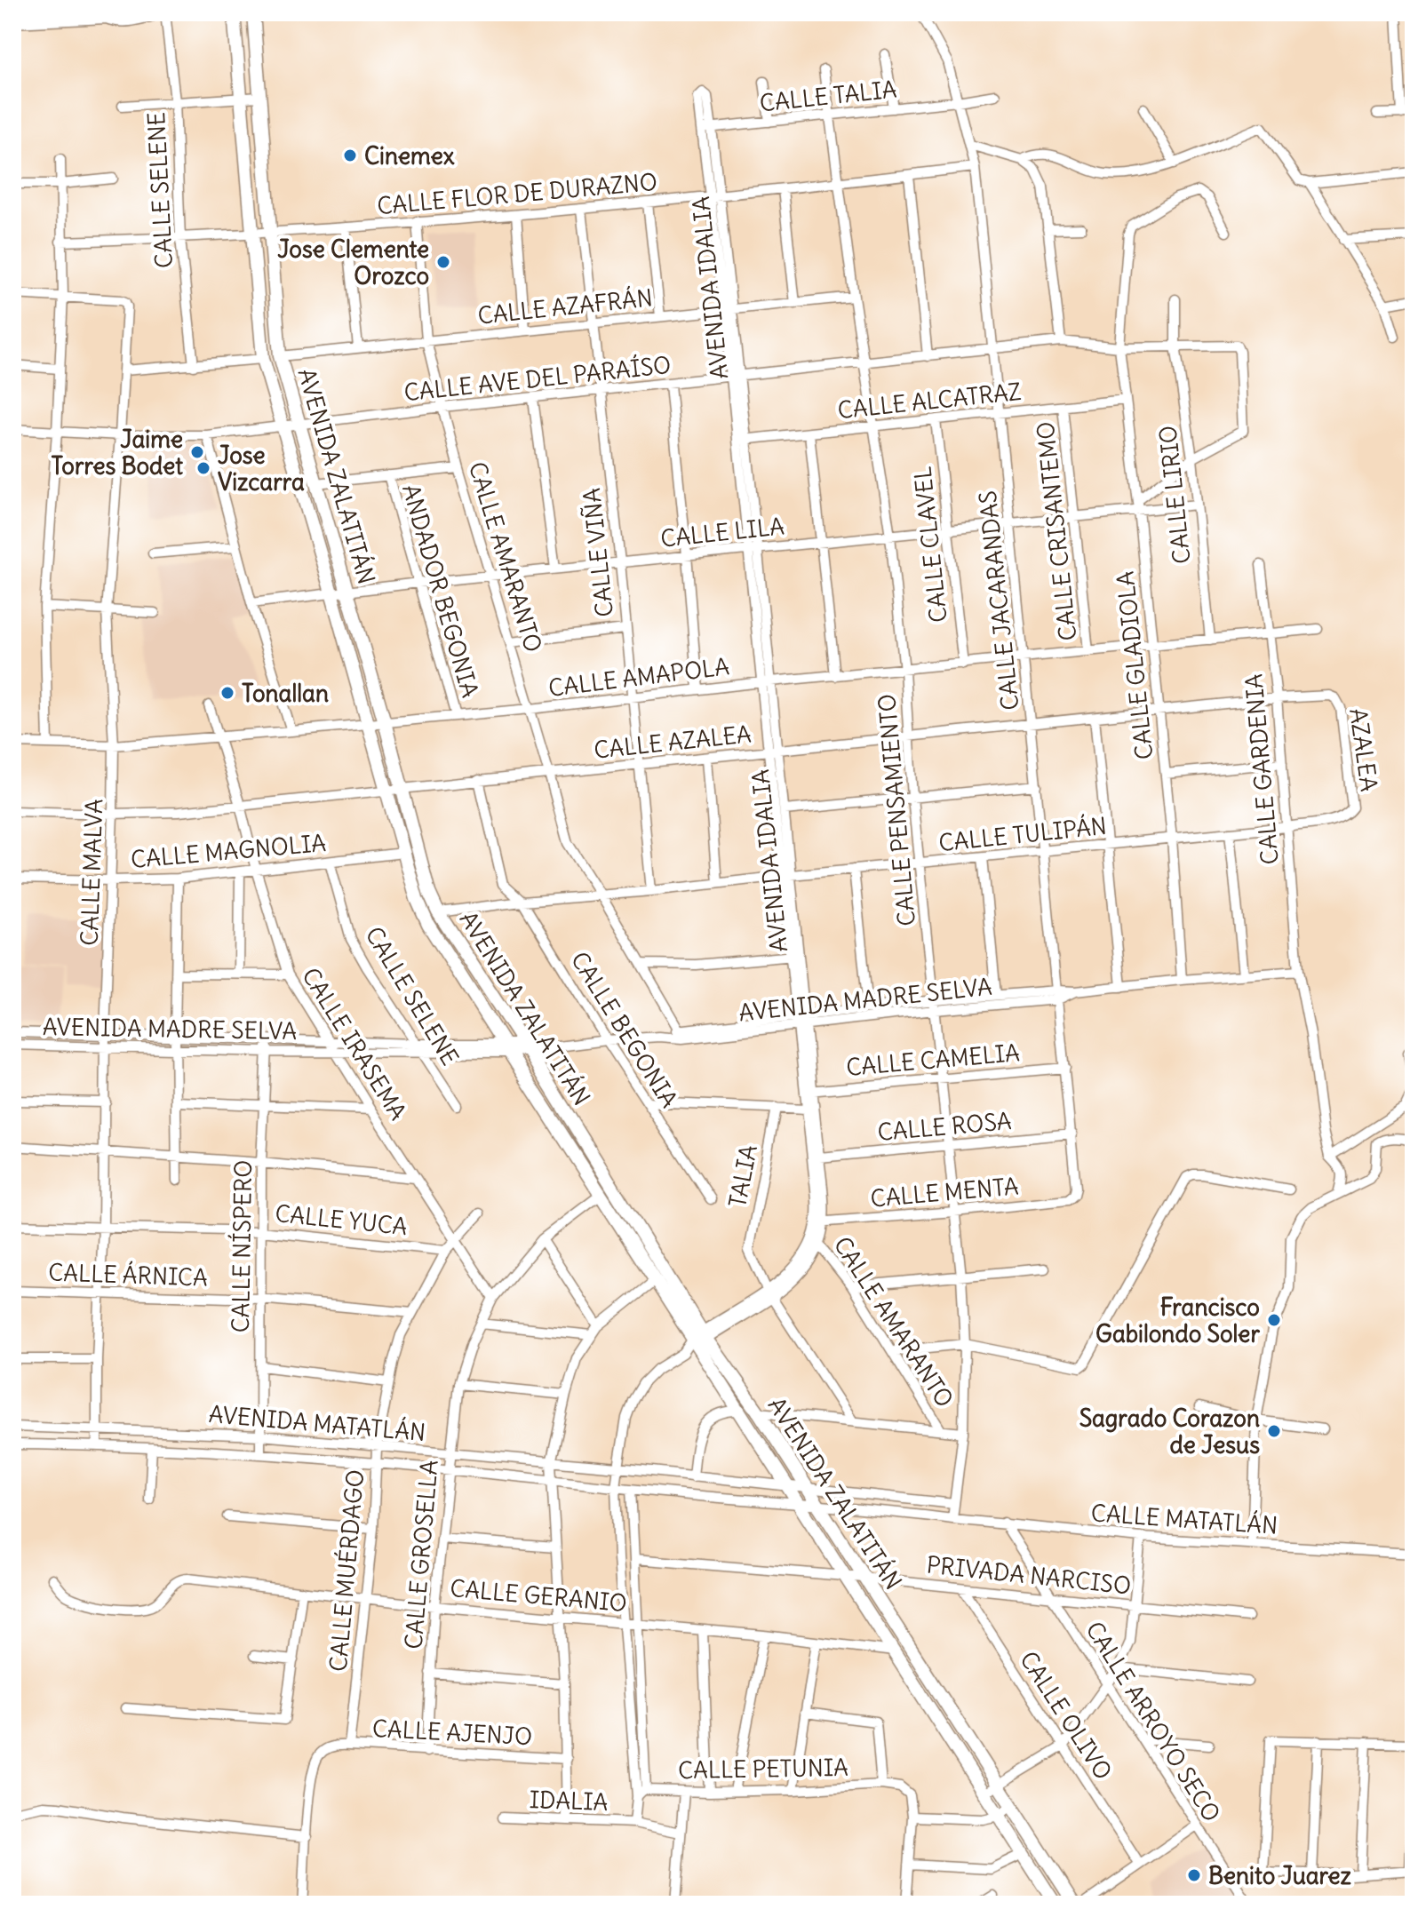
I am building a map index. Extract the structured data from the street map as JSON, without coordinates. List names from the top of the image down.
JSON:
{
  "streets": {
    "street": [
      "CALLE TALIA",
      "CALLE SELENE",
      "CALLE FLOR DE DURAZNO",
      "AVENIDA IDALIA",
      "CALLE AZAFRÁN",
      "CALLE AVE DEL PARAÍSO",
      "CALLE ALCATRAZ",
      "AVENIDA ZALATITÁN",
      "CALLE LIRIO",
      "CALLE CRISANTEMO",
      "CALLE LILA",
      "CALLE CLAVEL",
      "CALLE VIÑA",
      "CALLE AMARANTO",
      "ANDADOR BEGONIA",
      "CALLE JACARANDAS",
      "CALLE GLADIOLA",
      "CALLE AMAPOLA",
      "CALLE AZALEA",
      "AZALEA",
      "CALLE GARDENIA",
      "CALLE PENSAMIENTO",
      "CALLE TULIPÁN",
      "CALLE MAGNOLIA",
      "CALLE MALVA",
      "AVENIDA MADRE SELVA",
      "CALLE BEGONIA",
      "CALLE IRASEMA",
      "CALLE CAMELIA",
      "CALLE ROSA",
      "TALIA",
      "CALLE MENTA",
      "CALLE YUCA",
      "CALLE NÍSPERO",
      "CALLE ÁRNICA",
      "AVENIDA MATATLÁN",
      "CALLE MATATLÁN",
      "CALLE GROSELLA",
      "CALLE MUÉRDAGO",
      "PRIVADA NARCISO",
      "CALLE GERANIO",
      "CALLE OLIVO",
      "CALLE ARROYO SECO",
      "CALLE AJENJO",
      "CALLE PETUNIA",
      "IDALIA"
    ]
  },
  "crossings": [
    ["CALLE TALIA", "AVENIDA IDALIA"],
    ["CALLE TALIA", "CALLE JACARANDAS"],
    ["CALLE TALIA", "CALLE PENSAMIENTO"],
    ["CALLE SELENE", "CALLE FLOR DE DURAZNO"],
    ["CALLE SELENE", "CALLE MAGNOLIA"],
    ["CALLE SELENE", "AVENIDA MADRE SELVA"],
    ["CALLE FLOR DE DURAZNO", "AVENIDA IDALIA"],
    ["CALLE FLOR DE DURAZNO", "AVENIDA ZALATITÁN"],
    ["CALLE FLOR DE DURAZNO", "CALLE VIÑA"],
    ["CALLE FLOR DE DURAZNO", "CALLE AMARANTO"],
    ["CALLE FLOR DE DURAZNO", "CALLE JACARANDAS"],
    ["CALLE FLOR DE DURAZNO", "CALLE PENSAMIENTO"],
    ["AVENIDA IDALIA", "CALLE AZAFRÁN"],
    ["AVENIDA IDALIA", "CALLE AVE DEL PARAÍSO"],
    ["AVENIDA IDALIA", "CALLE ALCATRAZ"],
    ["AVENIDA IDALIA", "AVENIDA ZALATITÁN"],
    ["AVENIDA IDALIA", "CALLE LILA"],
    ["AVENIDA IDALIA", "CALLE AMARANTO"],
    ["AVENIDA IDALIA", "CALLE AMAPOLA"],
    ["AVENIDA IDALIA", "CALLE AZALEA"],
    ["AVENIDA IDALIA", "CALLE TULIPÁN"],
    ["AVENIDA IDALIA", "AVENIDA MADRE SELVA"],
    ["AVENIDA IDALIA", "CALLE CAMELIA"],
    ["AVENIDA IDALIA", "CALLE ROSA"],
    ["AVENIDA IDALIA", "TALIA"],
    ["AVENIDA IDALIA", "CALLE MENTA"],
    ["CALLE AZAFRÁN", "AVENIDA ZALATITÁN"],
    ["CALLE AZAFRÁN", "CALLE VIÑA"],
    ["CALLE AZAFRÁN", "CALLE AMARANTO"],
    ["CALLE AZAFRÁN", "CALLE PENSAMIENTO"],
    ["CALLE AVE DEL PARAÍSO", "AVENIDA ZALATITÁN"],
    ["CALLE AVE DEL PARAÍSO", "CALLE LIRIO"],
    ["CALLE AVE DEL PARAÍSO", "CALLE VIÑA"],
    ["CALLE AVE DEL PARAÍSO", "CALLE AMARANTO"],
    ["CALLE AVE DEL PARAÍSO", "CALLE JACARANDAS"],
    ["CALLE AVE DEL PARAÍSO", "CALLE GLADIOLA"],
    ["CALLE AVE DEL PARAÍSO", "CALLE PENSAMIENTO"],
    ["CALLE AVE DEL PARAÍSO", "CALLE MALVA"],
    ["CALLE ALCATRAZ", "CALLE CRISANTEMO"],
    ["CALLE ALCATRAZ", "CALLE CLAVEL"],
    ["CALLE ALCATRAZ", "CALLE JACARANDAS"],
    ["CALLE ALCATRAZ", "CALLE GLADIOLA"],
    ["CALLE ALCATRAZ", "CALLE PENSAMIENTO"],
    ["AVENIDA ZALATITÁN", "CALLE LILA"],
    ["AVENIDA ZALATITÁN", "CALLE AMAPOLA"],
    ["AVENIDA ZALATITÁN", "CALLE AZALEA"],
    ["AVENIDA ZALATITÁN", "CALLE TULIPÁN"],
    ["AVENIDA ZALATITÁN", "CALLE MAGNOLIA"],
    ["AVENIDA ZALATITÁN", "AVENIDA MADRE SELVA"],
    ["AVENIDA ZALATITÁN", "CALLE MATATLÁN"],
    ["AVENIDA ZALATITÁN", "CALLE GROSELLA"],
    ["AVENIDA ZALATITÁN", "PRIVADA NARCISO"],
    ["AVENIDA ZALATITÁN", "CALLE GERANIO"],
    ["CALLE LIRIO", "CALLE LILA"],
    ["CALLE LIRIO", "CALLE AMAPOLA"],
    ["CALLE CRISANTEMO", "CALLE LILA"],
    ["CALLE CRISANTEMO", "CALLE AMAPOLA"],
    ["CALLE LILA", "CALLE CLAVEL"],
    ["CALLE LILA", "CALLE VIÑA"],
    ["CALLE LILA", "CALLE AMARANTO"],
    ["CALLE LILA", "ANDADOR BEGONIA"],
    ["CALLE LILA", "CALLE JACARANDAS"],
    ["CALLE LILA", "CALLE GLADIOLA"],
    ["CALLE LILA", "CALLE PENSAMIENTO"],
    ["CALLE CLAVEL", "CALLE AMAPOLA"],
    ["CALLE VIÑA", "CALLE AMAPOLA"],
    ["CALLE VIÑA", "CALLE AZALEA"],
    ["CALLE VIÑA", "CALLE TULIPÁN"],
    ["CALLE AMARANTO", "CALLE AMAPOLA"],
    ["CALLE AMARANTO", "CALLE AZALEA"],
    ["CALLE AMARANTO", "CALLE TULIPÁN"],
    ["CALLE AMARANTO", "AVENIDA MADRE SELVA"],
    ["ANDADOR BEGONIA", "CALLE AMAPOLA"],
    ["CALLE JACARANDAS", "CALLE AMAPOLA"],
    ["CALLE JACARANDAS", "CALLE AZALEA"],
    ["CALLE JACARANDAS", "CALLE TULIPÁN"],
    ["CALLE JACARANDAS", "AVENIDA MADRE SELVA"],
    ["CALLE JACARANDAS", "CALLE CAMELIA"],
    ["CALLE JACARANDAS", "CALLE ROSA"],
    ["CALLE JACARANDAS", "CALLE MENTA"],
    ["CALLE GLADIOLA", "CALLE AMAPOLA"],
    ["CALLE GLADIOLA", "CALLE AZALEA"],
    ["CALLE GLADIOLA", "CALLE TULIPÁN"],
    ["CALLE GLADIOLA", "AVENIDA MADRE SELVA"],
    ["CALLE AMAPOLA", "CALLE GARDENIA"],
    ["CALLE AMAPOLA", "CALLE PENSAMIENTO"],
    ["CALLE AMAPOLA", "CALLE MALVA"],
    ["CALLE AMAPOLA", "CALLE IRASEMA"],
    ["CALLE AZALEA", "AZALEA"],
    ["CALLE AZALEA", "CALLE GARDENIA"],
    ["CALLE AZALEA", "CALLE PENSAMIENTO"],
    ["CALLE AZALEA", "CALLE MALVA"],
    ["CALLE AZALEA", "CALLE IRASEMA"],
    ["AZALEA", "CALLE TULIPÁN"],
    ["CALLE GARDENIA", "CALLE TULIPÁN"],
    ["CALLE GARDENIA", "AVENIDA MADRE SELVA"],
    ["CALLE PENSAMIENTO", "CALLE TULIPÁN"],
    ["CALLE PENSAMIENTO", "AVENIDA MADRE SELVA"],
    ["CALLE PENSAMIENTO", "CALLE CAMELIA"],
    ["CALLE PENSAMIENTO", "CALLE ROSA"],
    ["CALLE PENSAMIENTO", "CALLE MENTA"],
    ["CALLE TULIPÁN", "CALLE BEGONIA"],
    ["CALLE MAGNOLIA", "CALLE MALVA"],
    ["CALLE MAGNOLIA", "CALLE IRASEMA"],
    ["CALLE MALVA", "AVENIDA MADRE SELVA"],
    ["CALLE MALVA", "CALLE YUCA"],
    ["CALLE MALVA", "CALLE ÁRNICA"],
    ["CALLE MALVA", "AVENIDA MATATLÁN"],
    ["AVENIDA MADRE SELVA", "CALLE BEGONIA"],
    ["AVENIDA MADRE SELVA", "CALLE IRASEMA"],
    ["AVENIDA MADRE SELVA", "CALLE NÍSPERO"],
    ["CALLE IRASEMA", "CALLE GROSELLA"],
    ["CALLE IRASEMA", "CALLE MUÉRDAGO"],
    ["CALLE YUCA", "CALLE NÍSPERO"],
    ["CALLE YUCA", "CALLE MUÉRDAGO"],
    ["CALLE NÍSPERO", "CALLE ÁRNICA"],
    ["CALLE NÍSPERO", "AVENIDA MATATLÁN"],
    ["CALLE ÁRNICA", "CALLE MUÉRDAGO"],
    ["AVENIDA MATATLÁN", "CALLE MATATLÁN"],
    ["AVENIDA MATATLÁN", "CALLE GROSELLA"],
    ["AVENIDA MATATLÁN", "CALLE MUÉRDAGO"],
    ["CALLE MATATLÁN", "CALLE ARROYO SECO"],
    ["CALLE GROSELLA", "CALLE GERANIO"],
    ["CALLE GROSELLA", "CALLE AJENJO"],
    ["CALLE MUÉRDAGO", "CALLE GERANIO"],
    ["CALLE MUÉRDAGO", "CALLE AJENJO"],
    ["PRIVADA NARCISO", "CALLE OLIVO"],
    ["PRIVADA NARCISO", "CALLE ARROYO SECO"]
  ],
  "places": [
    "Cinemex",
    "Jose Clemente Orozco",
    "Jaime Torres Bodet",
    "Jose Vizcarra",
    "Tonallan",
    "Francisco Gabilondo Soler",
    "Sagrado Corazon de Jesus",
    "Benito Juarez"
  ]
}
